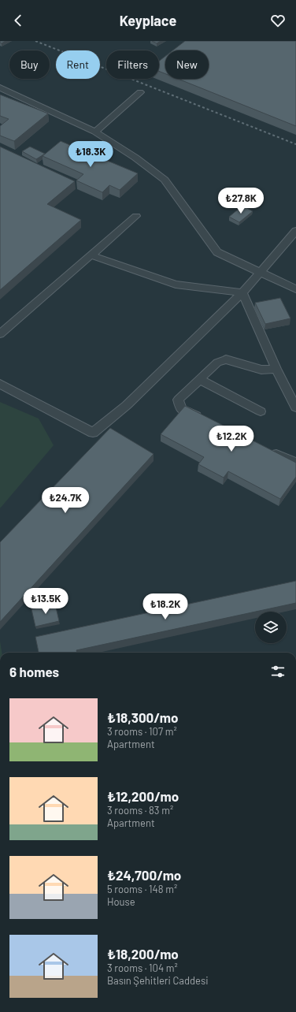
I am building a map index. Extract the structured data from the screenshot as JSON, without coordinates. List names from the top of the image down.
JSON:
{
  "page": {
    "header": "Keyplace",
    "chip": [
      "Buy",
      "Rent",
      "Filters",
      "New"
    ],
    "price": [
      "₺18.3K",
      "₺27.8K",
      "₺12.2K",
      "₺24.7K",
      "₺13.5K",
      "₺18.2K"
    ],
    "heading": "6 homes",
    "list": [
      {
        "name": "₺18,300/mo",
        "note": "3 rooms · 107 m² · Apartment"
      },
      {
        "name": "₺12,200/mo",
        "note": "3 rooms · 83 m² · Apartment"
      },
      {
        "name": "₺24,700/mo",
        "note": "5 rooms · 148 m² · House"
      },
      {
        "name": "₺18,200/mo",
        "note": "3 rooms · 104 m² · Basın Şehitleri Caddesi"
      }
    ]
  }
}
